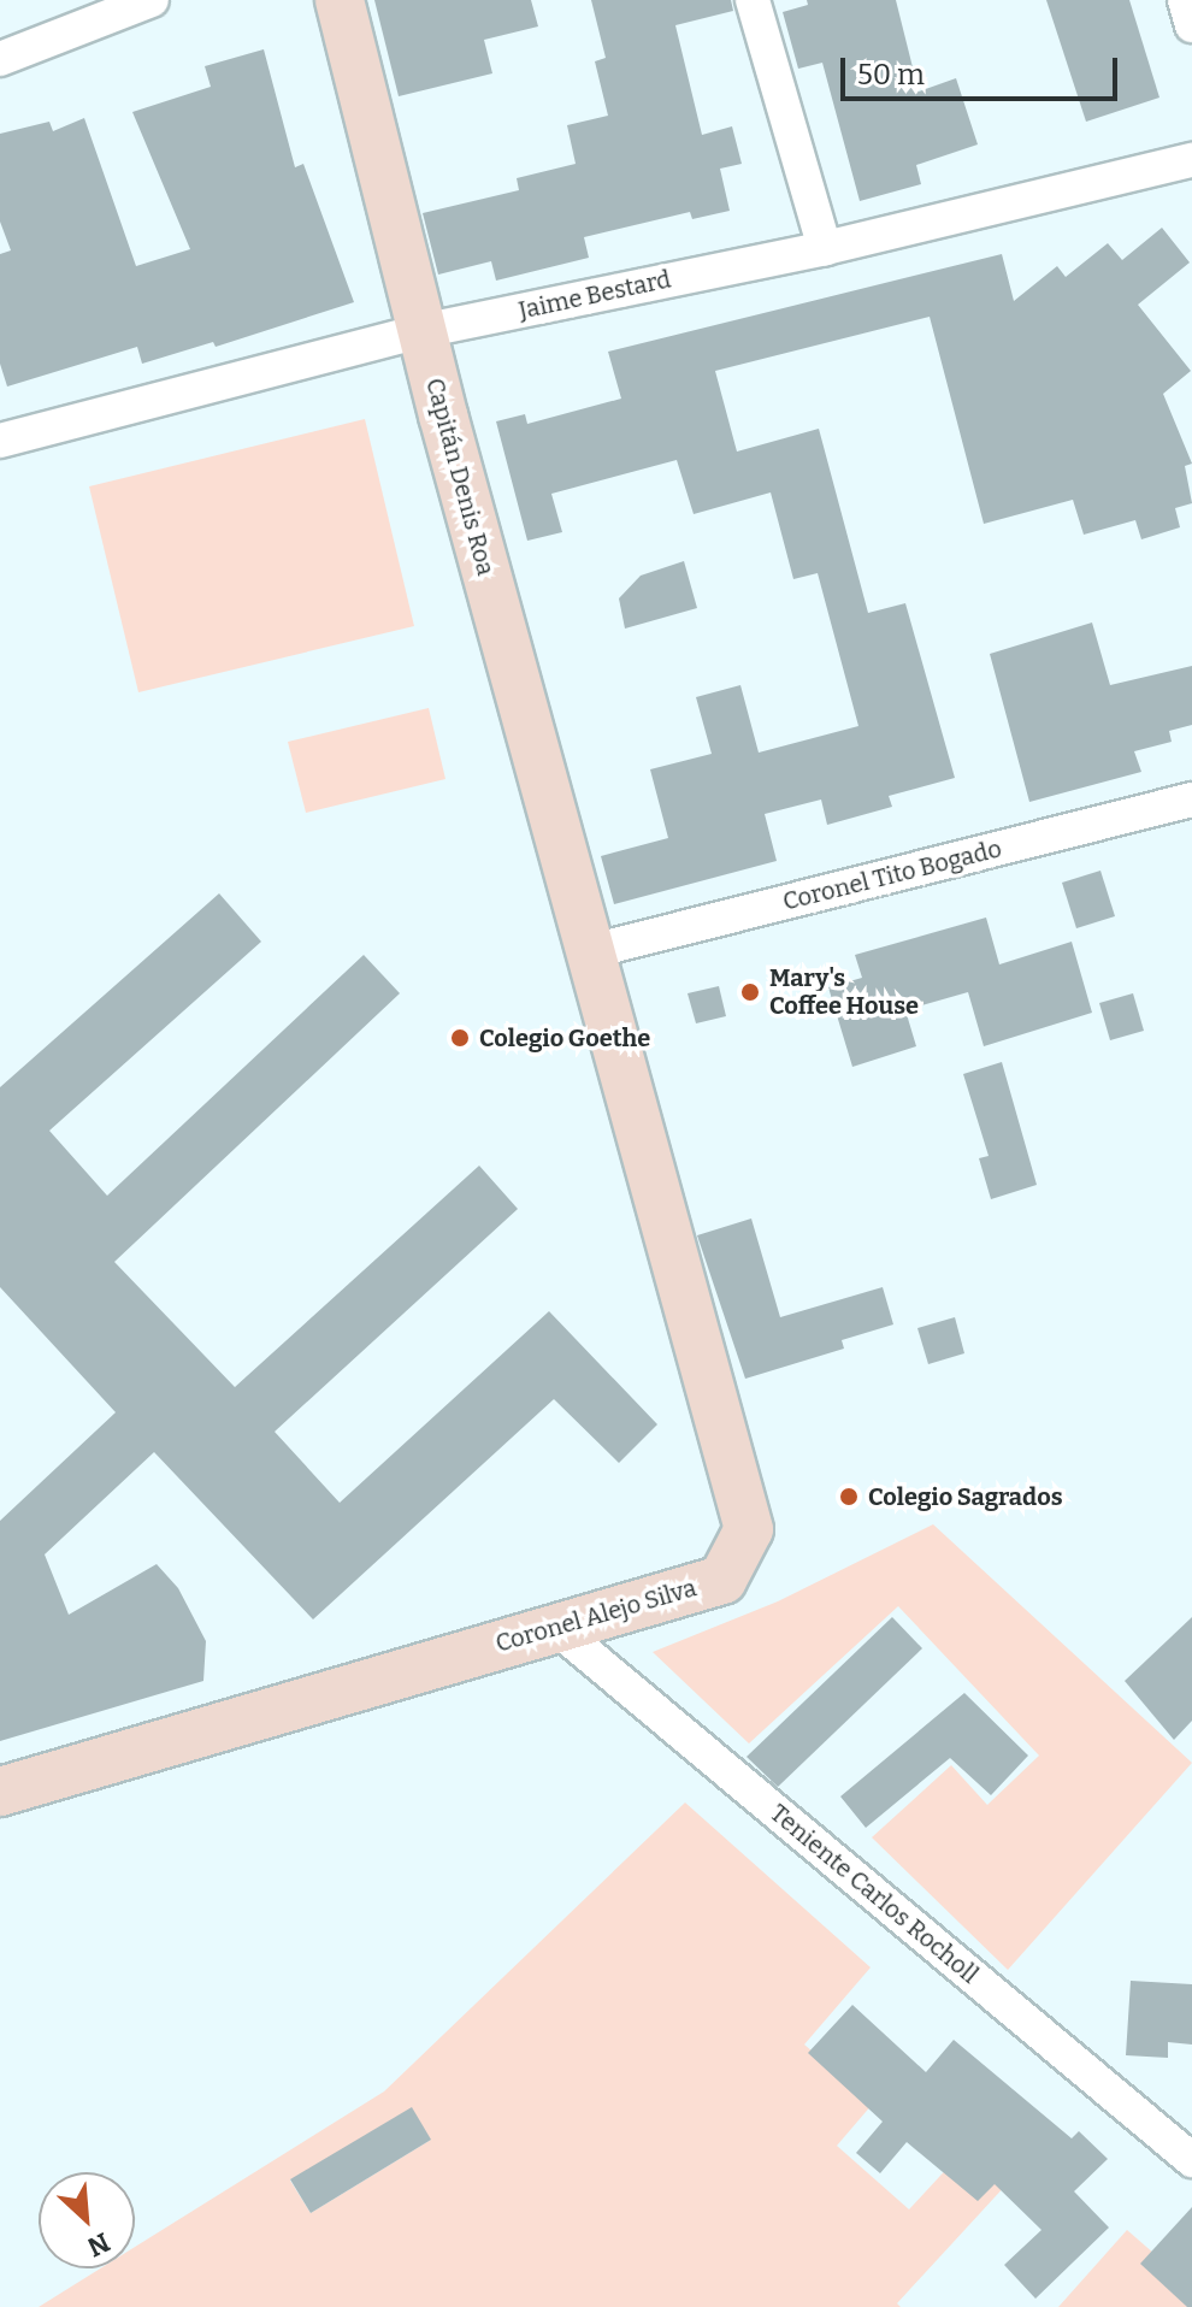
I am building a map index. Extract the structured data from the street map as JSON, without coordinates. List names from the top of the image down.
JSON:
{
  "streets": {
    "main road": ["Capitán Denis Roa", "Coronel Alejo Silva"],
    "street": ["Jaime Bestard", "Coronel Tito Bogado", "Teniente Carlos Rocholl"]
  },
  "crossings": [
    ["Jaime Bestard", "Capitán Denis Roa"],
    ["Capitán Denis Roa", "Coronel Tito Bogado"],
    ["Capitán Denis Roa", "Coronel Alejo Silva"],
    ["Coronel Tito Bogado", "Coronel Alejo Silva"],
    ["Coronel Alejo Silva", "Teniente Carlos Rocholl"]
  ],
  "places": ["Mary's Coffee House", "Colegio Goethe", "Colegio Sagrados"],
  "scale_bar": "50 m",
  "north": "bottom right"
}
